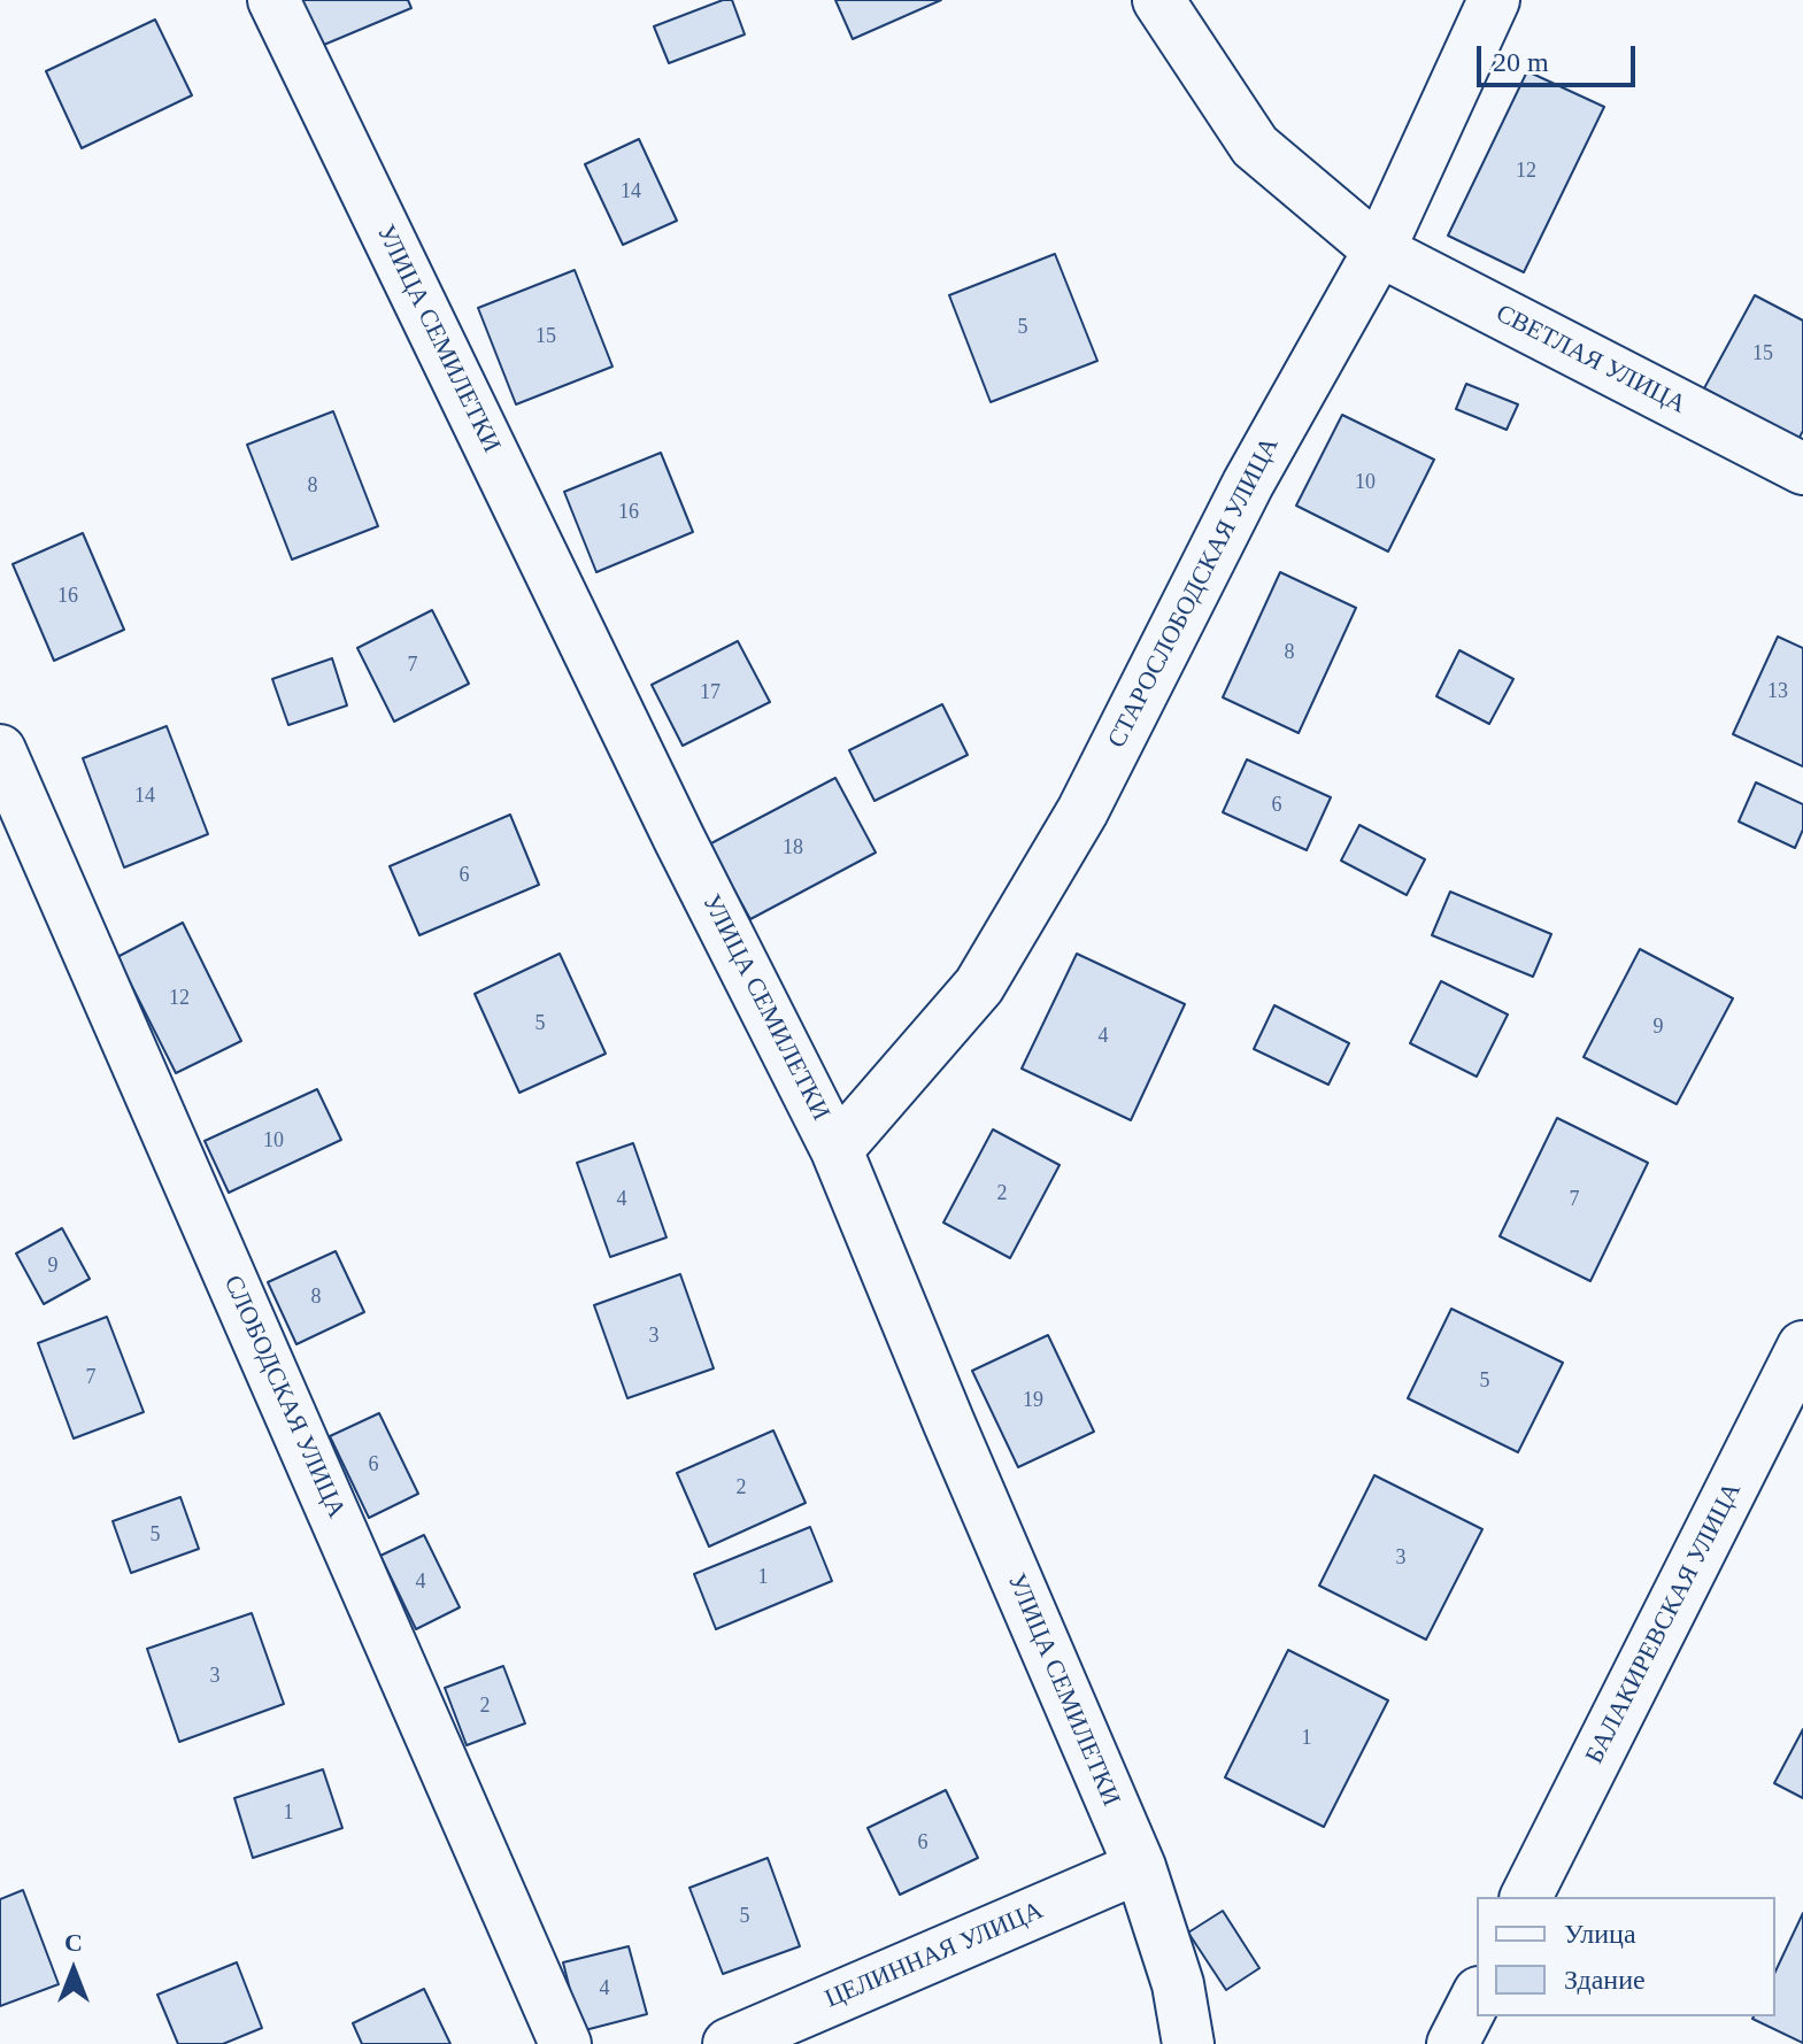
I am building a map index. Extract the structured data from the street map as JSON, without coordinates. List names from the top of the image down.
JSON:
{
  "streets": {
    "street": [
      "УЛИЦА СЕМИЛЕТКИ",
      "СВЕТЛАЯ УЛИЦА",
      "СТАРОСЛОБОДСКАЯ УЛИЦА",
      "СЛОБОДСКАЯ УЛИЦА",
      "БАЛАКИРЕВСКАЯ УЛИЦА",
      "ЦЕЛИННАЯ УЛИЦА"
    ]
  },
  "crossings": [
    ["УЛИЦА СЕМИЛЕТКИ", "СТАРОСЛОБОДСКАЯ УЛИЦА"],
    ["УЛИЦА СЕМИЛЕТКИ", "ЦЕЛИННАЯ УЛИЦА"],
    ["СВЕТЛАЯ УЛИЦА", "СТАРОСЛОБОДСКАЯ УЛИЦА"]
  ],
  "house_numbers": [
    "12",
    "14",
    "5",
    "15",
    "15",
    "10",
    "8",
    "16",
    "16",
    "8",
    "7",
    "13",
    "17",
    "14",
    "6",
    "18",
    "6",
    "12",
    "5",
    "9",
    "4",
    "10",
    "2",
    "4",
    "7",
    "9",
    "8",
    "3",
    "7",
    "5",
    "19",
    "6",
    "2",
    "5",
    "3",
    "1",
    "4",
    "3",
    "2",
    "1",
    "1",
    "6",
    "5",
    "4"
  ],
  "legend": ["Улица", "Здание"],
  "scale_bar": "20 m",
  "north": "top"
}
